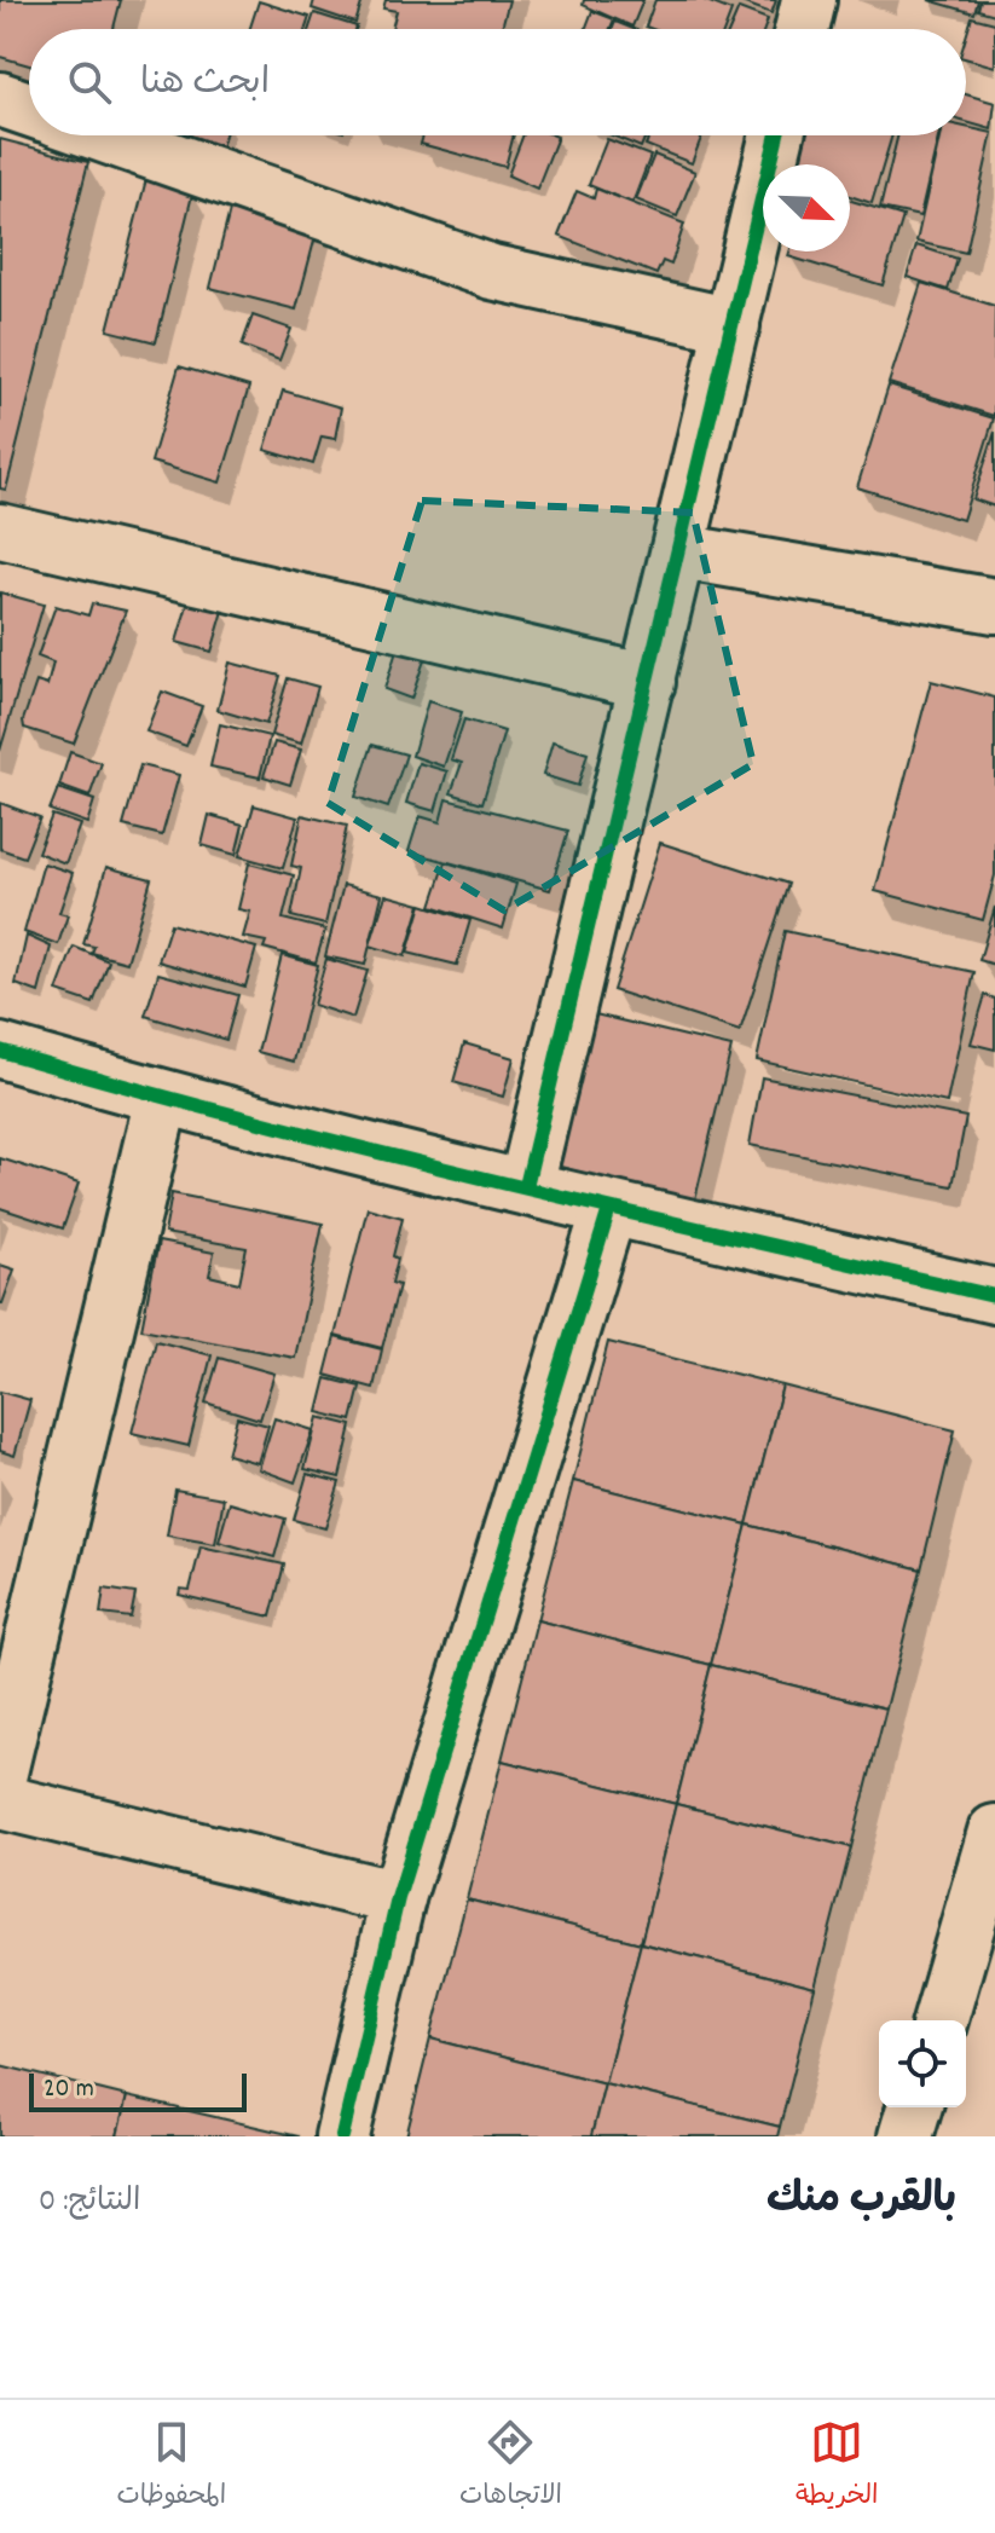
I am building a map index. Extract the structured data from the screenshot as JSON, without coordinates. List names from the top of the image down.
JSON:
{
  "scale_bar": "20 m",
  "north": "bottom right",
  "page": {
    "search": "ابحث هنا",
    "scale": "20 m",
    "heading": ["بالقرب منك", "النتائج: 0"],
    "nav": ["الخريطة", "الاتجاهات", "المحفوظات"]
  }
}
